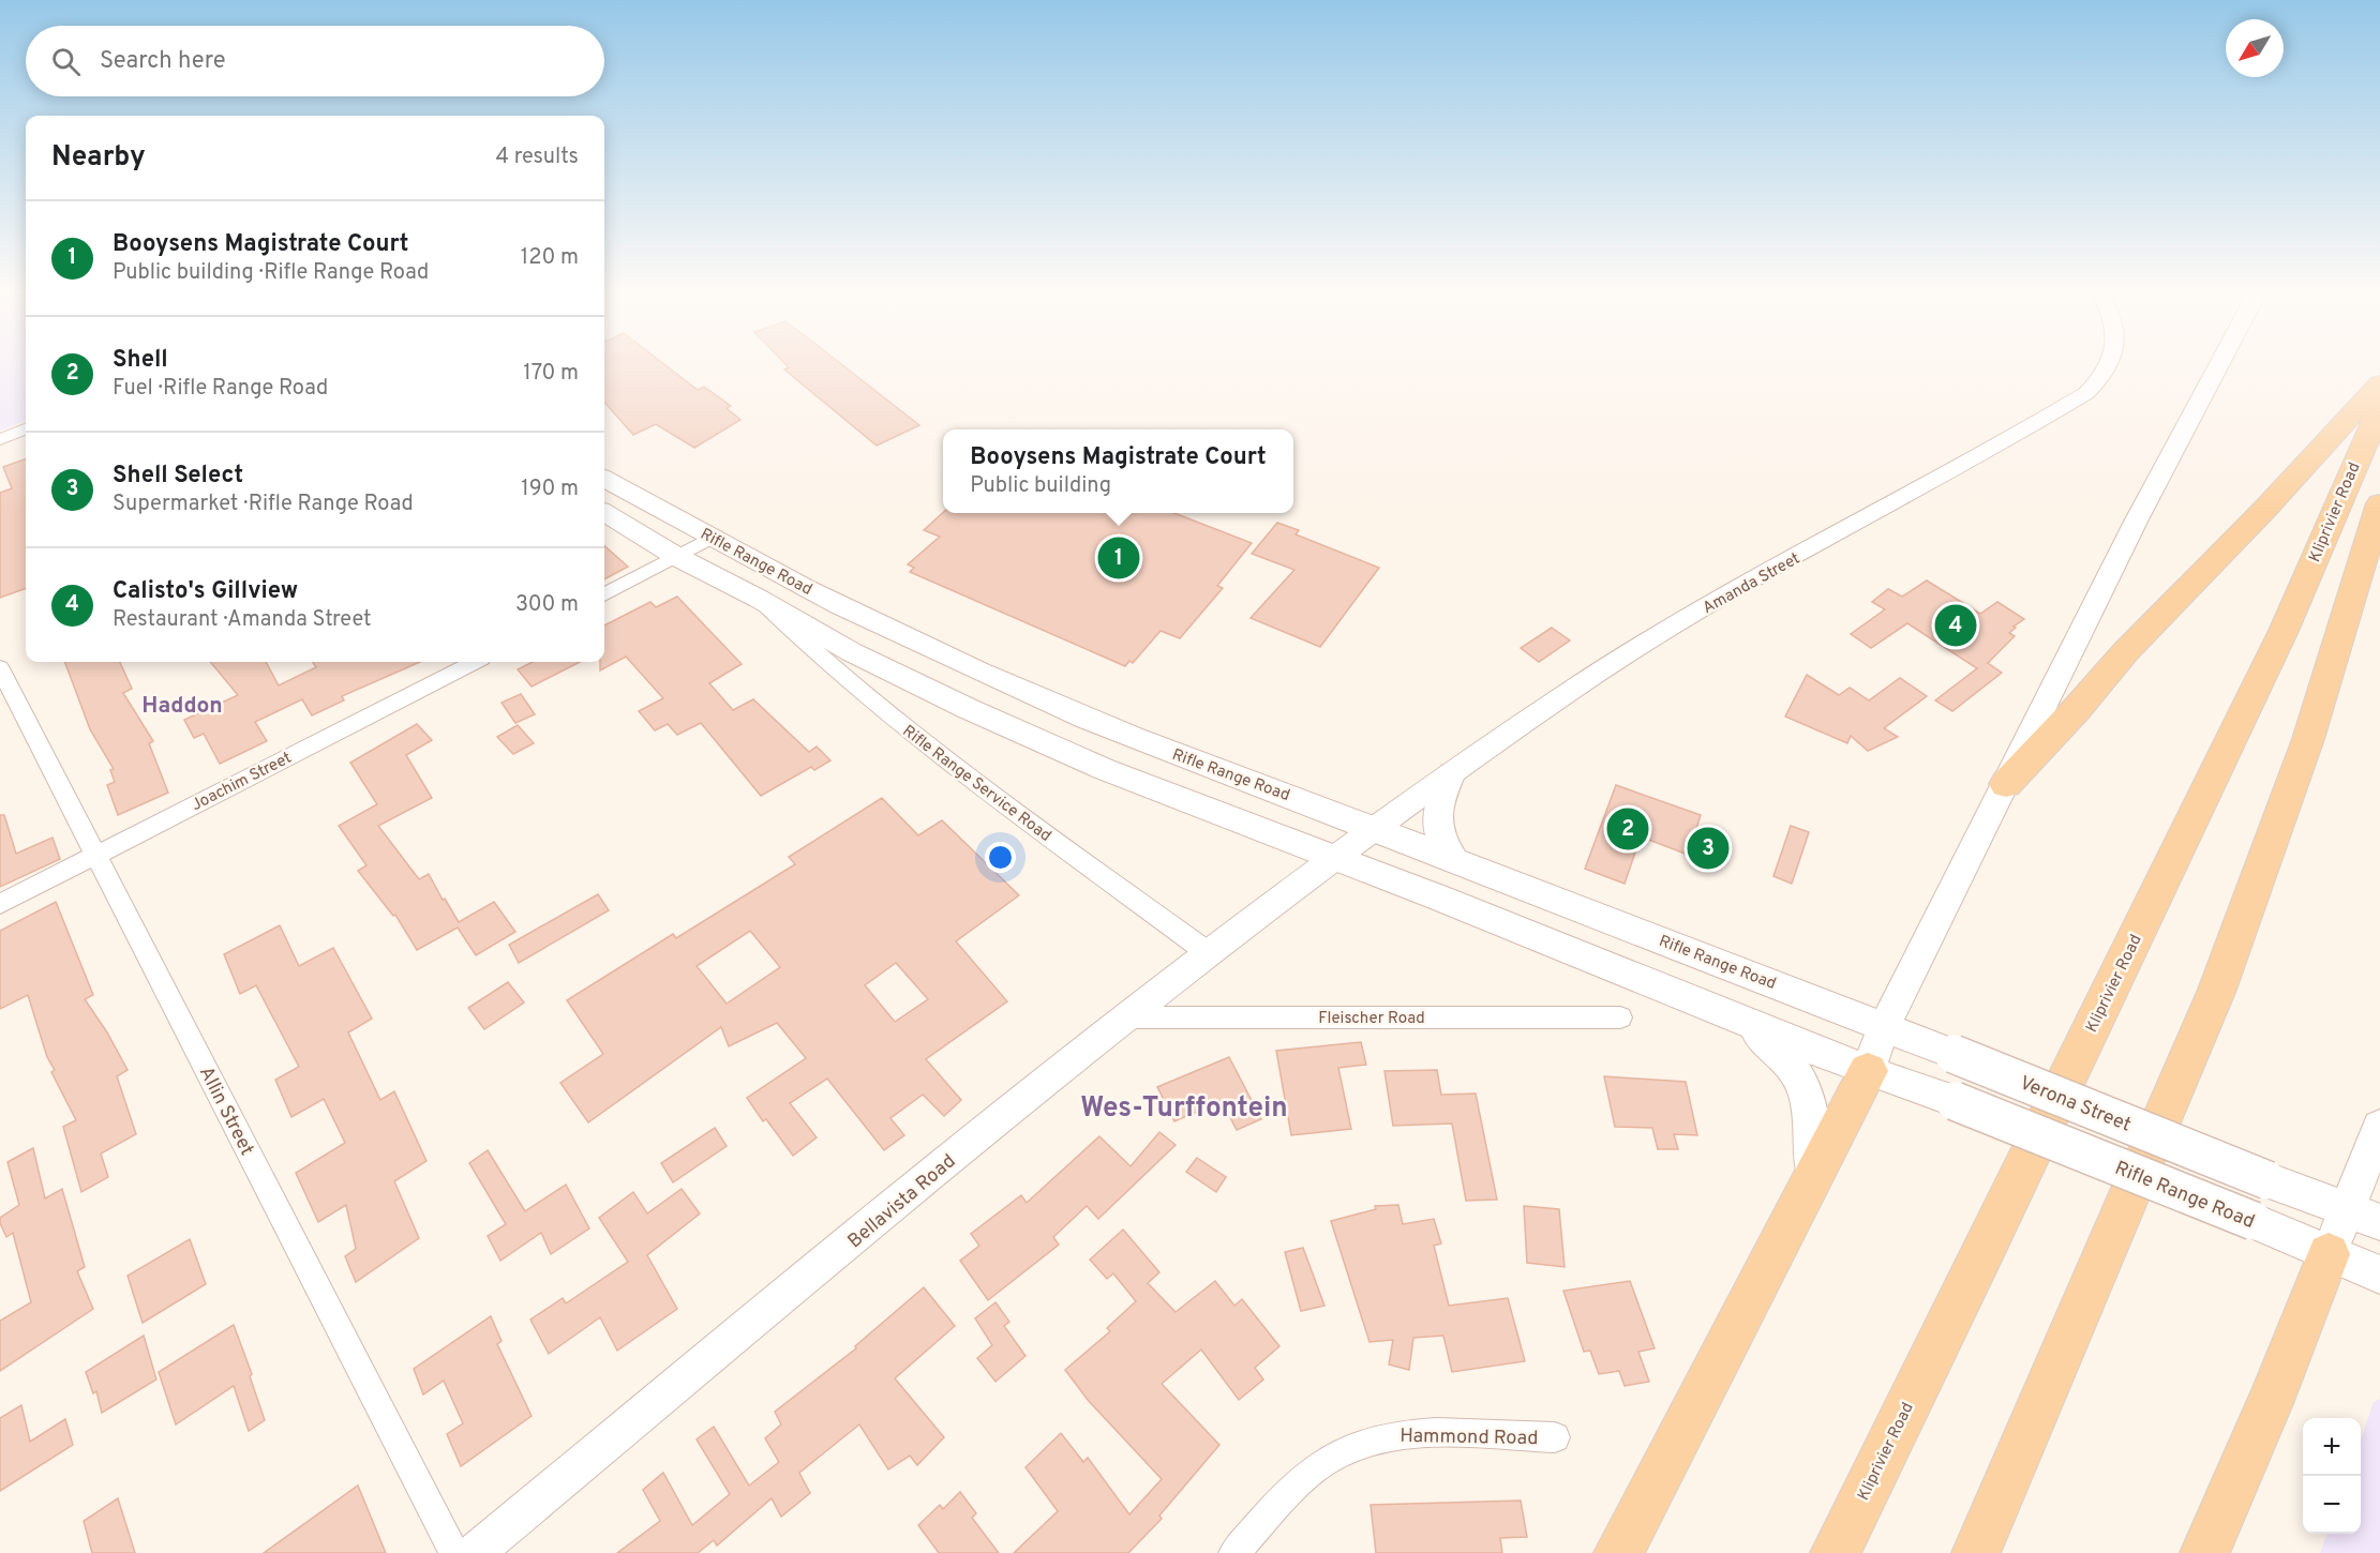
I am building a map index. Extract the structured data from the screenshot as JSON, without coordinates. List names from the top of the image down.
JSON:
{
  "streets": {
    "main road": ["Kliprivier Road", "Rifle Range Road", "Verona Street"],
    "street": [
      "Amanda Street",
      "Joachim Street",
      "Rifle Range Service Road",
      "Fleischer Road",
      "Allin Street",
      "Bellavista Road",
      "Hammond Road"
    ]
  },
  "crossings": [
    ["Rifle Range Road", "Amanda Street"],
    ["Rifle Range Road", "Rifle Range Service Road"],
    ["Rifle Range Road", "Verona Street"],
    ["Rifle Range Road", "Bellavista Road"],
    ["Amanda Street", "Bellavista Road"],
    ["Joachim Street", "Allin Street"],
    ["Rifle Range Service Road", "Bellavista Road"],
    ["Fleischer Road", "Bellavista Road"]
  ],
  "districts": ["Haddon", "Wes-Turffontein"],
  "north": "bottom left",
  "page": {
    "search": "Search here",
    "heading": ["Nearby", "4 results"],
    "list": [
      {
        "mark": "1",
        "name": "Booysens Magistrate Court",
        "note": "Public building · Rifle Range Road",
        "value": "120 m"
      },
      {
        "mark": "2",
        "name": "Shell",
        "note": "Fuel · Rifle Range Road",
        "value": "170 m"
      },
      {
        "mark": "3",
        "name": "Shell Select",
        "note": "Supermarket · Rifle Range Road",
        "value": "190 m"
      },
      {
        "mark": "4",
        "name": "Calisto's Gillview",
        "note": "Restaurant · Amanda Street",
        "value": "300 m"
      }
    ],
    "popup": ["Booysens Magistrate Court", "Public building"],
    "pins": [
      "1",
      "4",
      "2",
      "3"
    ],
    "map_buttons": ["+", "−"]
  }
}
